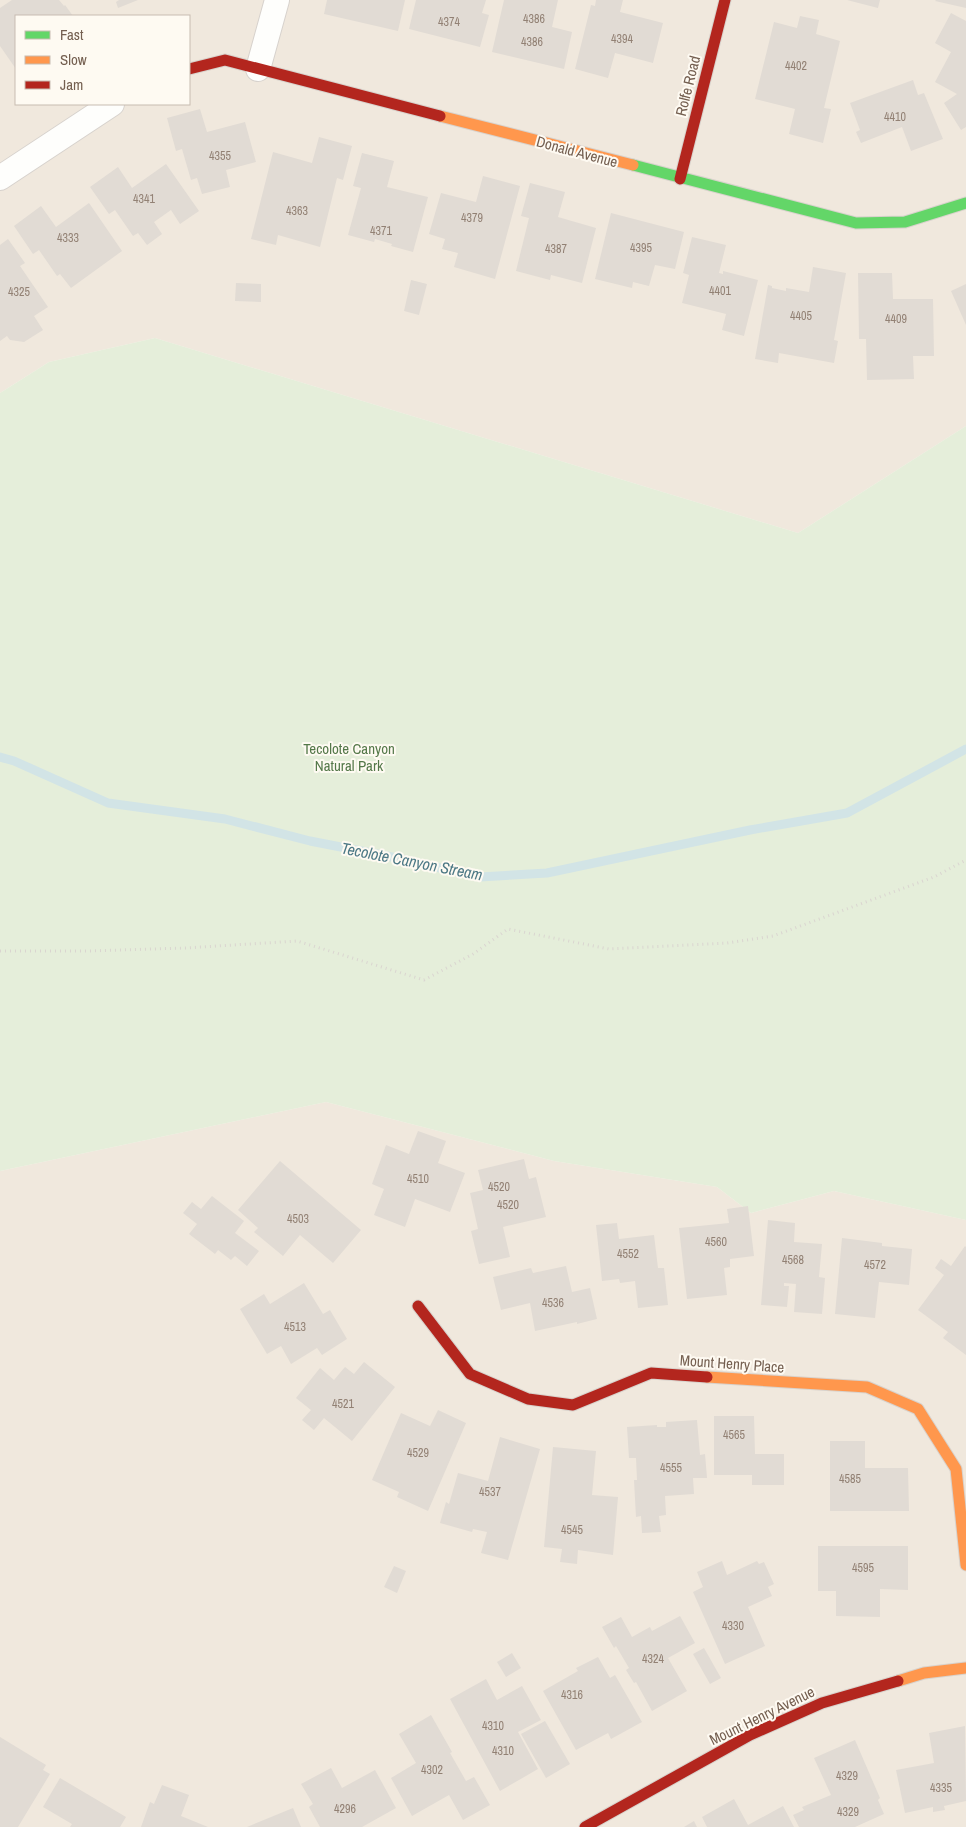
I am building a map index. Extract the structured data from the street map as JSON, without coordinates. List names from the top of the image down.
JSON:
{
  "streets": {
    "street": [
      "Rolfe Road",
      "Donald Avenue",
      "Mount Henry Place",
      "Mount Henry Avenue"
    ]
  },
  "crossings": [
    ["Rolfe Road", "Donald Avenue"]
  ],
  "water": ["Tecolote Canyon Stream"],
  "parks": ["Tecolote Canyon Natural Park"],
  "house_numbers": [
    "4386",
    "4374",
    "4394",
    "4386",
    "4402",
    "4410",
    "4355",
    "4341",
    "4363",
    "4379",
    "4371",
    "4333",
    "4395",
    "4387",
    "4401",
    "4325",
    "4405",
    "4409",
    "4510",
    "4520",
    "4520",
    "4503",
    "4560",
    "4552",
    "4568",
    "4572",
    "4536",
    "4513",
    "4521",
    "4565",
    "4529",
    "4555",
    "4585",
    "4537",
    "4545",
    "4595",
    "4330",
    "4324",
    "4316",
    "4310",
    "4310",
    "4302",
    "4329",
    "4335",
    "4296",
    "4329"
  ],
  "legend": ["Fast", "Slow", "Jam"]
}
